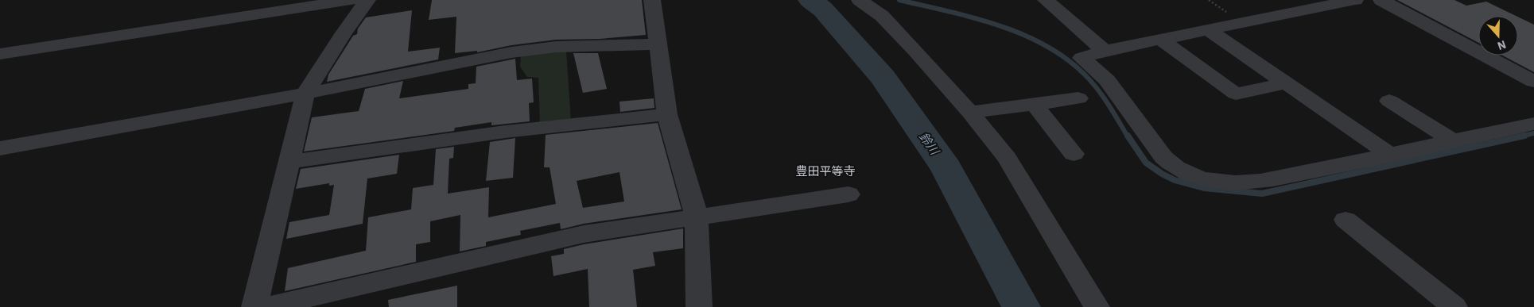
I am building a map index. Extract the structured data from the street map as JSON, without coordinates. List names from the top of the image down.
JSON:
{
  "districts": ["豊田平等寺"],
  "water": ["鈴川"],
  "north": "bottom"
}
